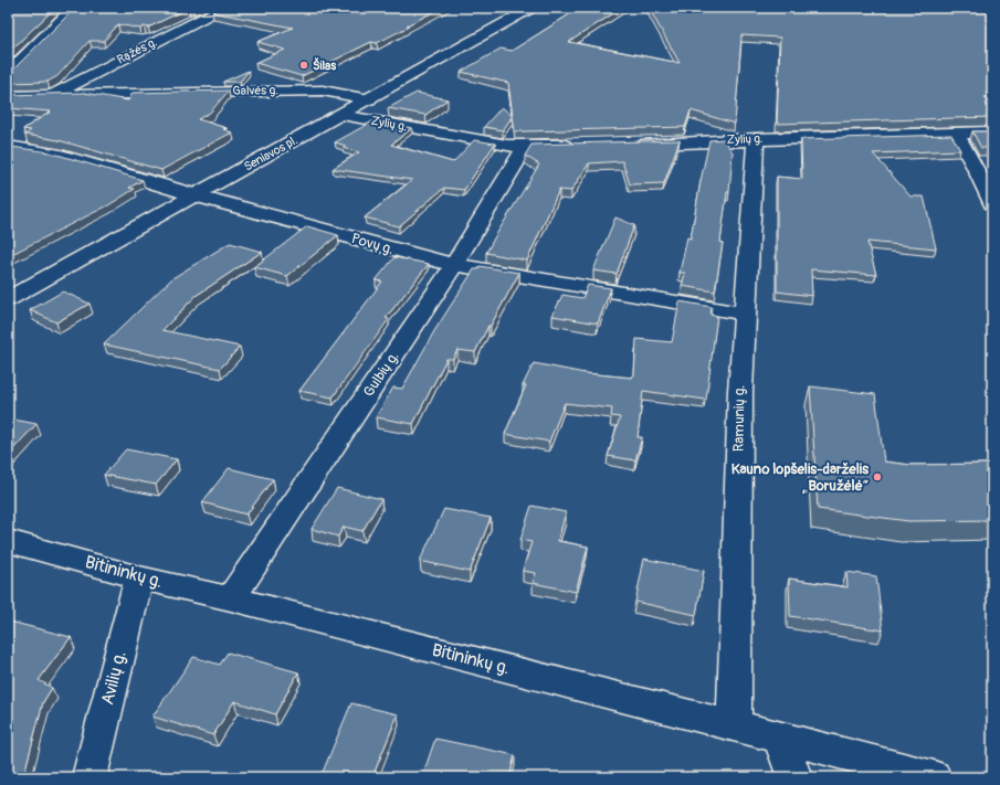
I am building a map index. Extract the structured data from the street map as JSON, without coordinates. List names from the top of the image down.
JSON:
{
  "streets": {
    "street": [
      "Rąžės g.",
      "Galvės g.",
      "Zylių g.",
      "Seniavos pl.",
      "Povų g.",
      "Gulbių g.",
      "Ramunių g.",
      "Bitininkų g.",
      "Avilių g."
    ]
  },
  "crossings": [
    ["Rąžės g.", "Galvės g."],
    ["Galvės g.", "Seniavos pl."],
    ["Zylių g.", "Seniavos pl."],
    ["Zylių g.", "Gulbių g."],
    ["Zylių g.", "Ramunių g."],
    ["Seniavos pl.", "Povų g."],
    ["Povų g.", "Gulbių g."],
    ["Povų g.", "Ramunių g."],
    ["Gulbių g.", "Bitininkų g."],
    ["Ramunių g.", "Bitininkų g."],
    ["Bitininkų g.", "Avilių g."]
  ],
  "places": ["Šilas", "Kauno lopšelis-darželis „Boružėlė“"]
}
